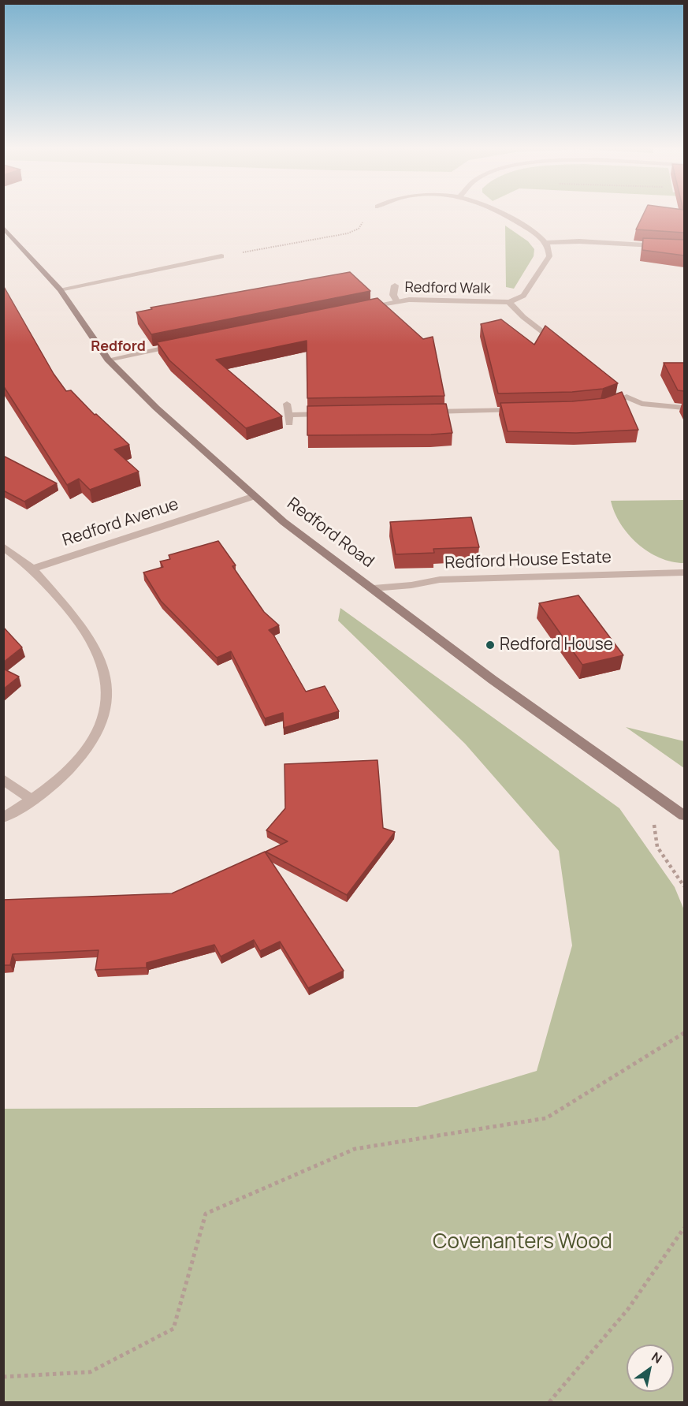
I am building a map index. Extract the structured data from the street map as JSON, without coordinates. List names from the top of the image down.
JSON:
{
  "streets": {
    "main road": ["Redford Road"],
    "street": ["Redford Walk", "Redford Avenue", "Redford House Estate"]
  },
  "crossings": [
    ["Redford Avenue", "Redford Road"],
    ["Redford Road", "Redford House Estate"]
  ],
  "districts": ["Redford"],
  "parks": ["Covenanters Wood"],
  "places": ["Redford House"],
  "north": "top right"
}
